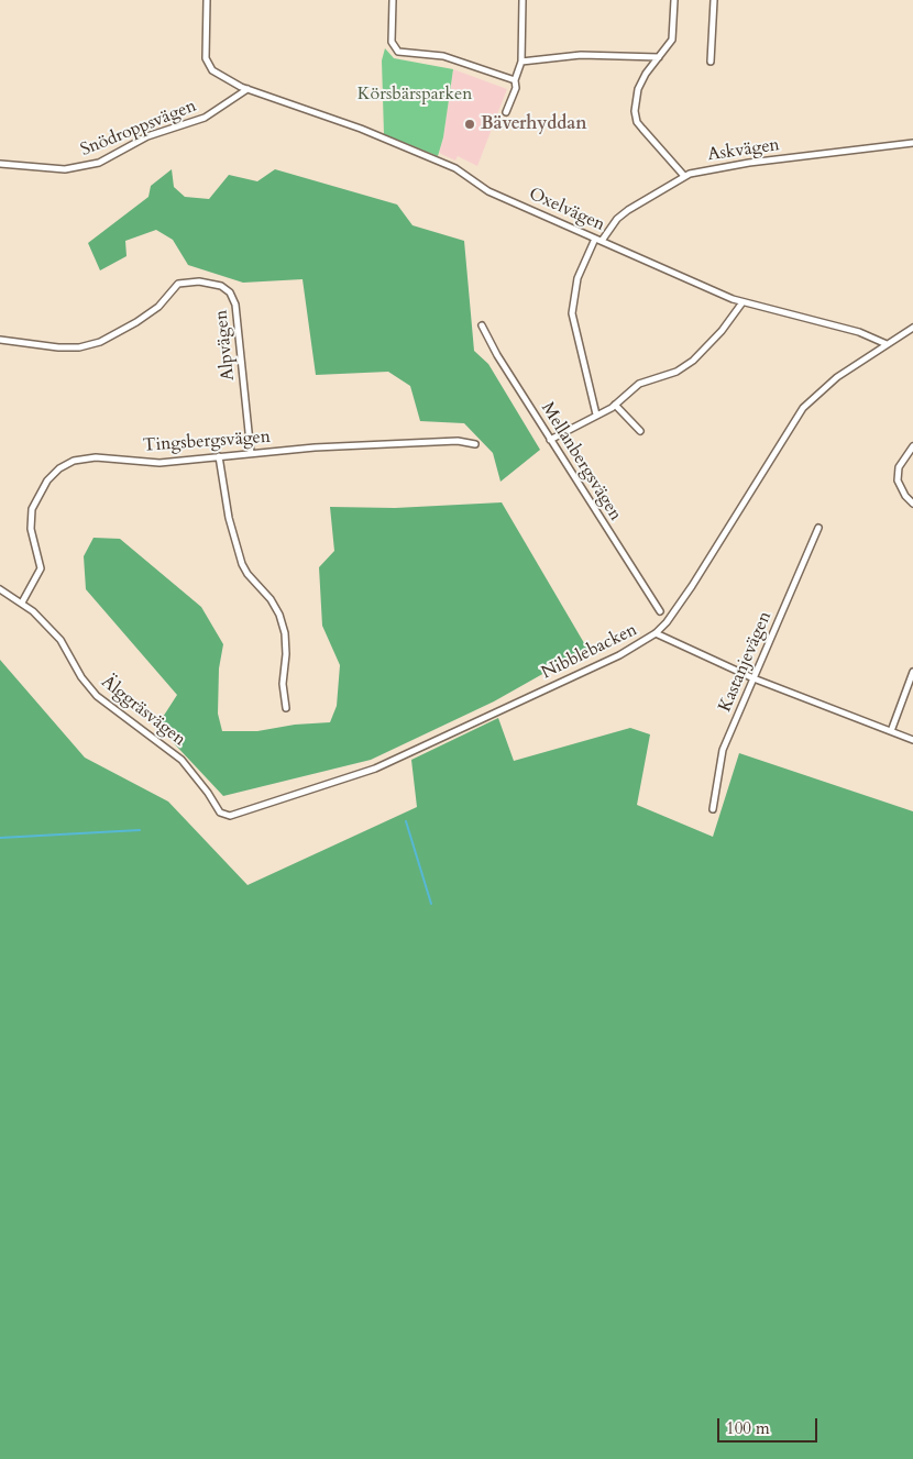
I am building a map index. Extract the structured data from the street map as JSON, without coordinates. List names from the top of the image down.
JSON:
{
  "streets": {
    "street": [
      "Snödroppsvägen",
      "Askvägen",
      "Oxelvägen",
      "Alpvägen",
      "Tingsbergsvägen",
      "Mellanbergsvägen",
      "Nibblebacken",
      "Kastanjevägen",
      "Älggräsvägen"
    ]
  },
  "crossings": [
    ["Snödroppsvägen", "Oxelvägen"],
    ["Askvägen", "Oxelvägen"],
    ["Oxelvägen", "Nibblebacken"],
    ["Alpvägen", "Tingsbergsvägen"],
    ["Tingsbergsvägen", "Älggräsvägen"],
    ["Nibblebacken", "Älggräsvägen"]
  ],
  "parks": ["Körsbärsparken"],
  "places": ["Bäverhyddan"],
  "scale_bar": "100 m"
}
